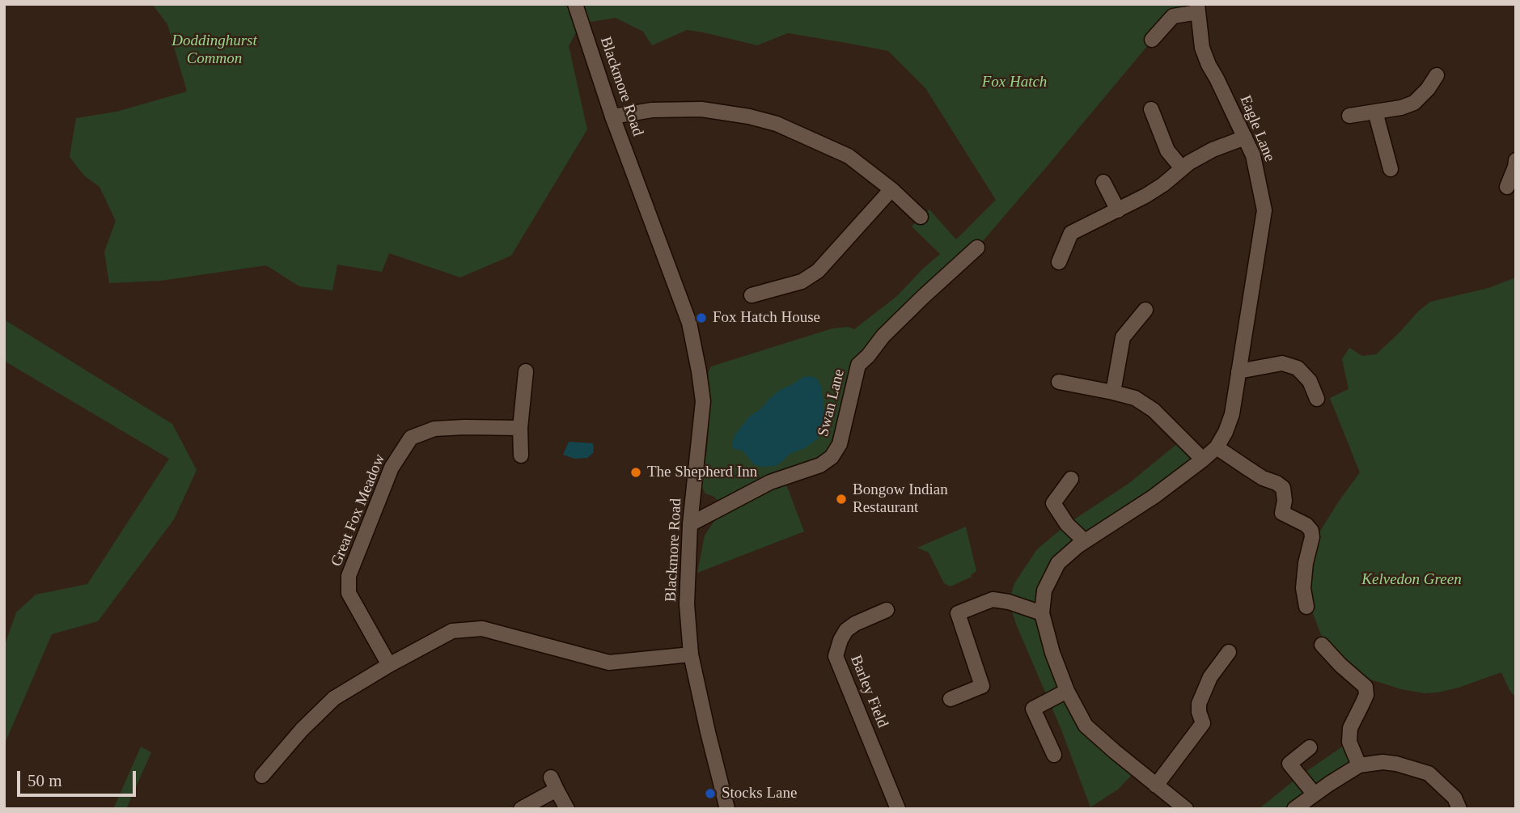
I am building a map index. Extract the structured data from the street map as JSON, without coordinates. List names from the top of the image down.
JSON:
{
  "streets": {
    "street": [
      "Blackmore Road",
      "Eagle Lane",
      "Swan Lane",
      "Great Fox Meadow",
      "Barley Field"
    ]
  },
  "crossings": [
    ["Blackmore Road", "Swan Lane"]
  ],
  "parks": ["Doddinghurst Common", "Fox Hatch", "Kelvedon Green"],
  "places": [
    "Fox Hatch House",
    "The Shepherd Inn",
    "Bongow Indian Restaurant",
    "Stocks Lane"
  ],
  "scale_bar": "50 m"
}
